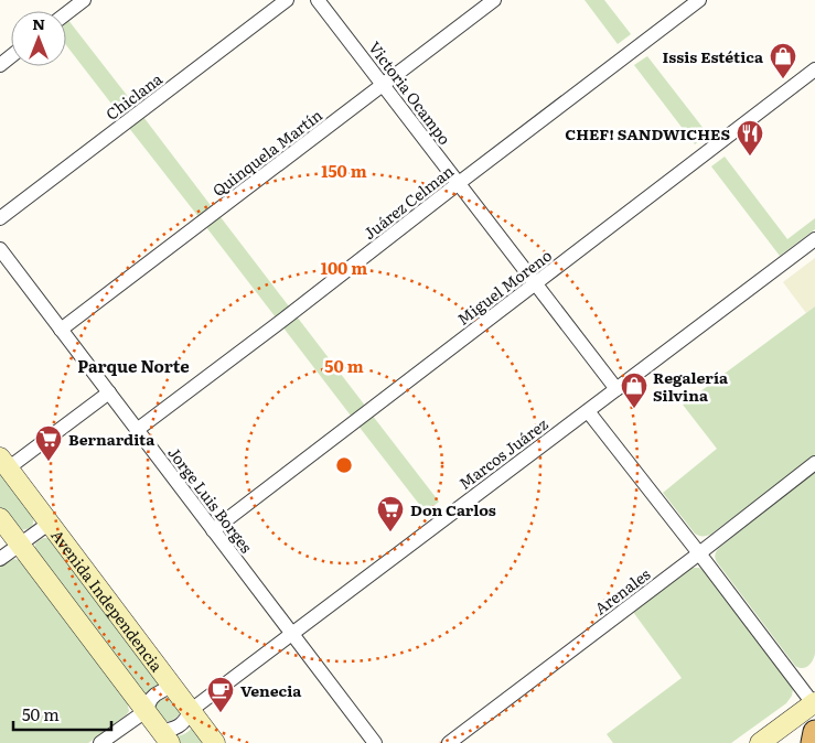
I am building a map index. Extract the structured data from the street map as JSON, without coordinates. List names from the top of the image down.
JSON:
{
  "streets": {
    "main road": ["Avenida Independencia"],
    "street": [
      "Victoria Ocampo",
      "Chiclana",
      "Quinquela Martín",
      "Juárez Celman",
      "Miguel Moreno",
      "Marcos Juárez",
      "Jorge Luis Borges",
      "Arenales"
    ]
  },
  "crossings": [
    ["Victoria Ocampo", "Quinquela Martín"],
    ["Victoria Ocampo", "Juárez Celman"],
    ["Victoria Ocampo", "Miguel Moreno"],
    ["Victoria Ocampo", "Marcos Juárez"],
    ["Quinquela Martín", "Jorge Luis Borges"],
    ["Juárez Celman", "Jorge Luis Borges"],
    ["Miguel Moreno", "Jorge Luis Borges"],
    ["Marcos Juárez", "Jorge Luis Borges"],
    ["Marcos Juárez", "Avenida Independencia"]
  ],
  "districts": ["Parque Norte"],
  "places": {
    "shop": ["Issis Estética", "Regalería Silvina"],
    "restaurant": ["CHEF! SANDWICHES"],
    "supermarket": ["Bernardita", "Don Carlos"],
    "cafe": ["Venecia"]
  },
  "scale_bar": "50 m",
  "north": "top",
  "rings": ["150 m", "100 m", "50 m"]
}
